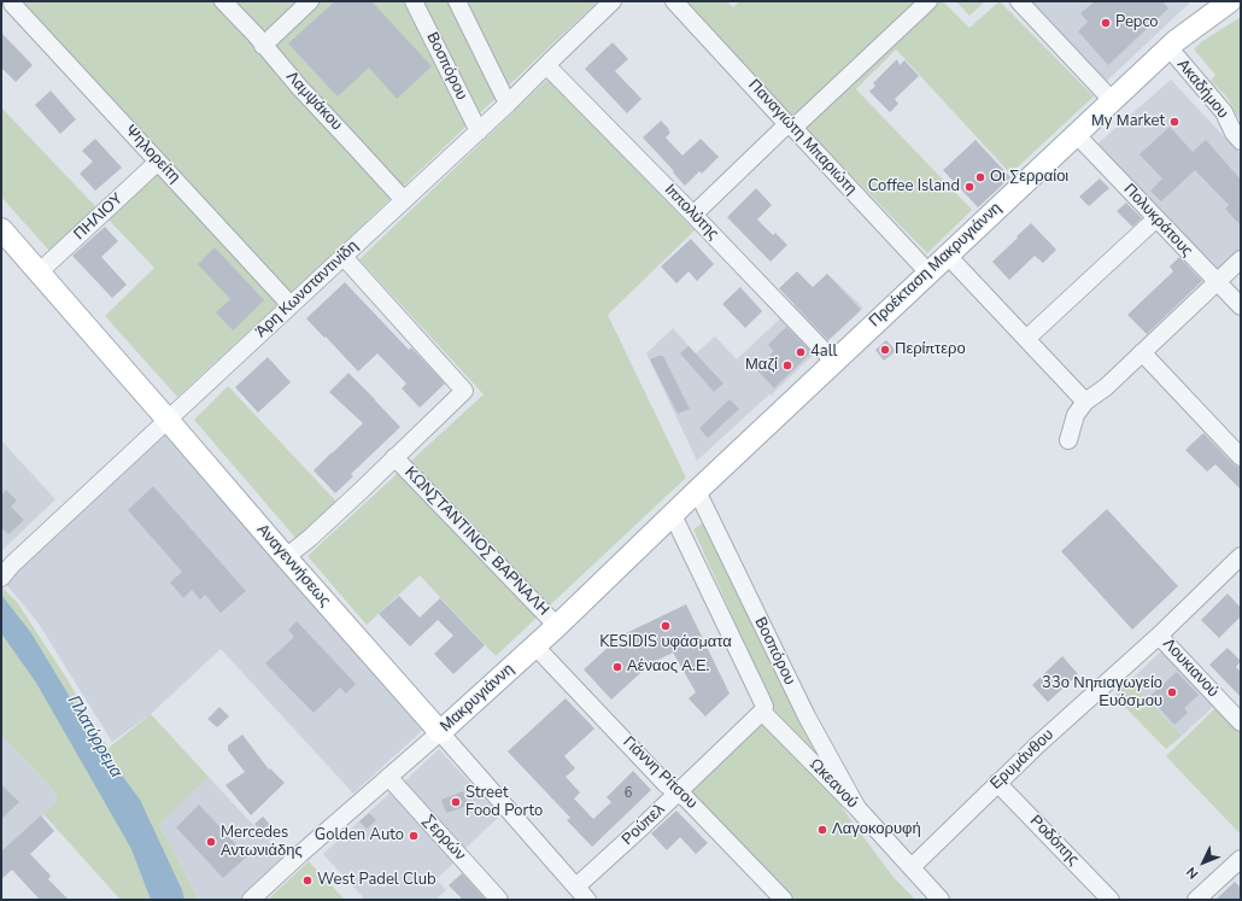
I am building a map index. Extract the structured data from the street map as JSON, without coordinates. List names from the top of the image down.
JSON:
{
  "streets": {
    "main road": ["Προέκταση Μακρυγιάννη", "Αναγεννήσεως", "Μακρυγιάννη"],
    "street": [
      "Βοσπόρου",
      "Ακαδήμου",
      "Λαμψάκου",
      "Παναγιώτη Μπαριώτη",
      "Ψηλορείτη",
      "Ιππολύτης",
      "ΠΗΛΙΟΥ",
      "Πολυκράτους",
      "Άρη Κωνσταντινίδη",
      "ΚΩΝΣΤΑΝΤΙΝΟΣ ΒΑΡΝΑΛΗ",
      "Λουκιανού",
      "Ερυμάνθου",
      "Γιάννη Ρίτσου",
      "Ωκεανού",
      "Ρούπελ",
      "Σερρών",
      "Ροδόπης"
    ]
  },
  "crossings": [
    ["Βοσπόρου", "Προέκταση Μακρυγιάννη"],
    ["Βοσπόρου", "Άρη Κωνσταντινίδη"],
    ["Βοσπόρου", "Μακρυγιάννη"],
    ["Βοσπόρου", "Ωκεανού"],
    ["Βοσπόρου", "Ρούπελ"],
    ["Ακαδήμου", "Προέκταση Μακρυγιάννη"],
    ["Λαμψάκου", "Άρη Κωνσταντινίδη"],
    ["Παναγιώτη Μπαριώτη", "Προέκταση Μακρυγιάννη"],
    ["Ψηλορείτη", "ΠΗΛΙΟΥ"],
    ["Ψηλορείτη", "Άρη Κωνσταντινίδη"],
    ["Ιππολύτης", "Προέκταση Μακρυγιάννη"],
    ["Ιππολύτης", "Άρη Κωνσταντινίδη"],
    ["ΠΗΛΙΟΥ", "Αναγεννήσεως"],
    ["Πολυκράτους", "Προέκταση Μακρυγιάννη"],
    ["Προέκταση Μακρυγιάννη", "Μακρυγιάννη"],
    ["Άρη Κωνσταντινίδη", "Αναγεννήσεως"],
    ["ΚΩΝΣΤΑΝΤΙΝΟΣ ΒΑΡΝΑΛΗ", "Μακρυγιάννη"],
    ["Αναγεννήσεως", "Μακρυγιάννη"],
    ["Αναγεννήσεως", "Ρούπελ"],
    ["Λουκιανού", "Ερυμάνθου"],
    ["Μακρυγιάννη", "Γιάννη Ρίτσου"],
    ["Μακρυγιάννη", "Σερρών"],
    ["Ερυμάνθου", "Ωκεανού"],
    ["Ερυμάνθου", "Ροδόπης"],
    ["Γιάννη Ρίτσου", "Ρούπελ"],
    ["Ωκεανού", "Ρούπελ"]
  ],
  "water": ["Πλατύρρεμα"],
  "places": [
    "Pepco",
    "Μy Μarket",
    "Οι Σερραίοι",
    "Coffee Island",
    "Περίπτερο",
    "4all",
    "Μαζί",
    "KESIDIS υφάσματα",
    "Αέναος Α.Ε.",
    "33ο Νηπιαγωγείο Ευόσμου",
    "Street Food Porto",
    "Λαγοκορυφή",
    "Golden Auto",
    "Mercedes Αντωνιάδης",
    "West Padel Club"
  ],
  "house_numbers": ["6"],
  "north": "bottom left"
}
